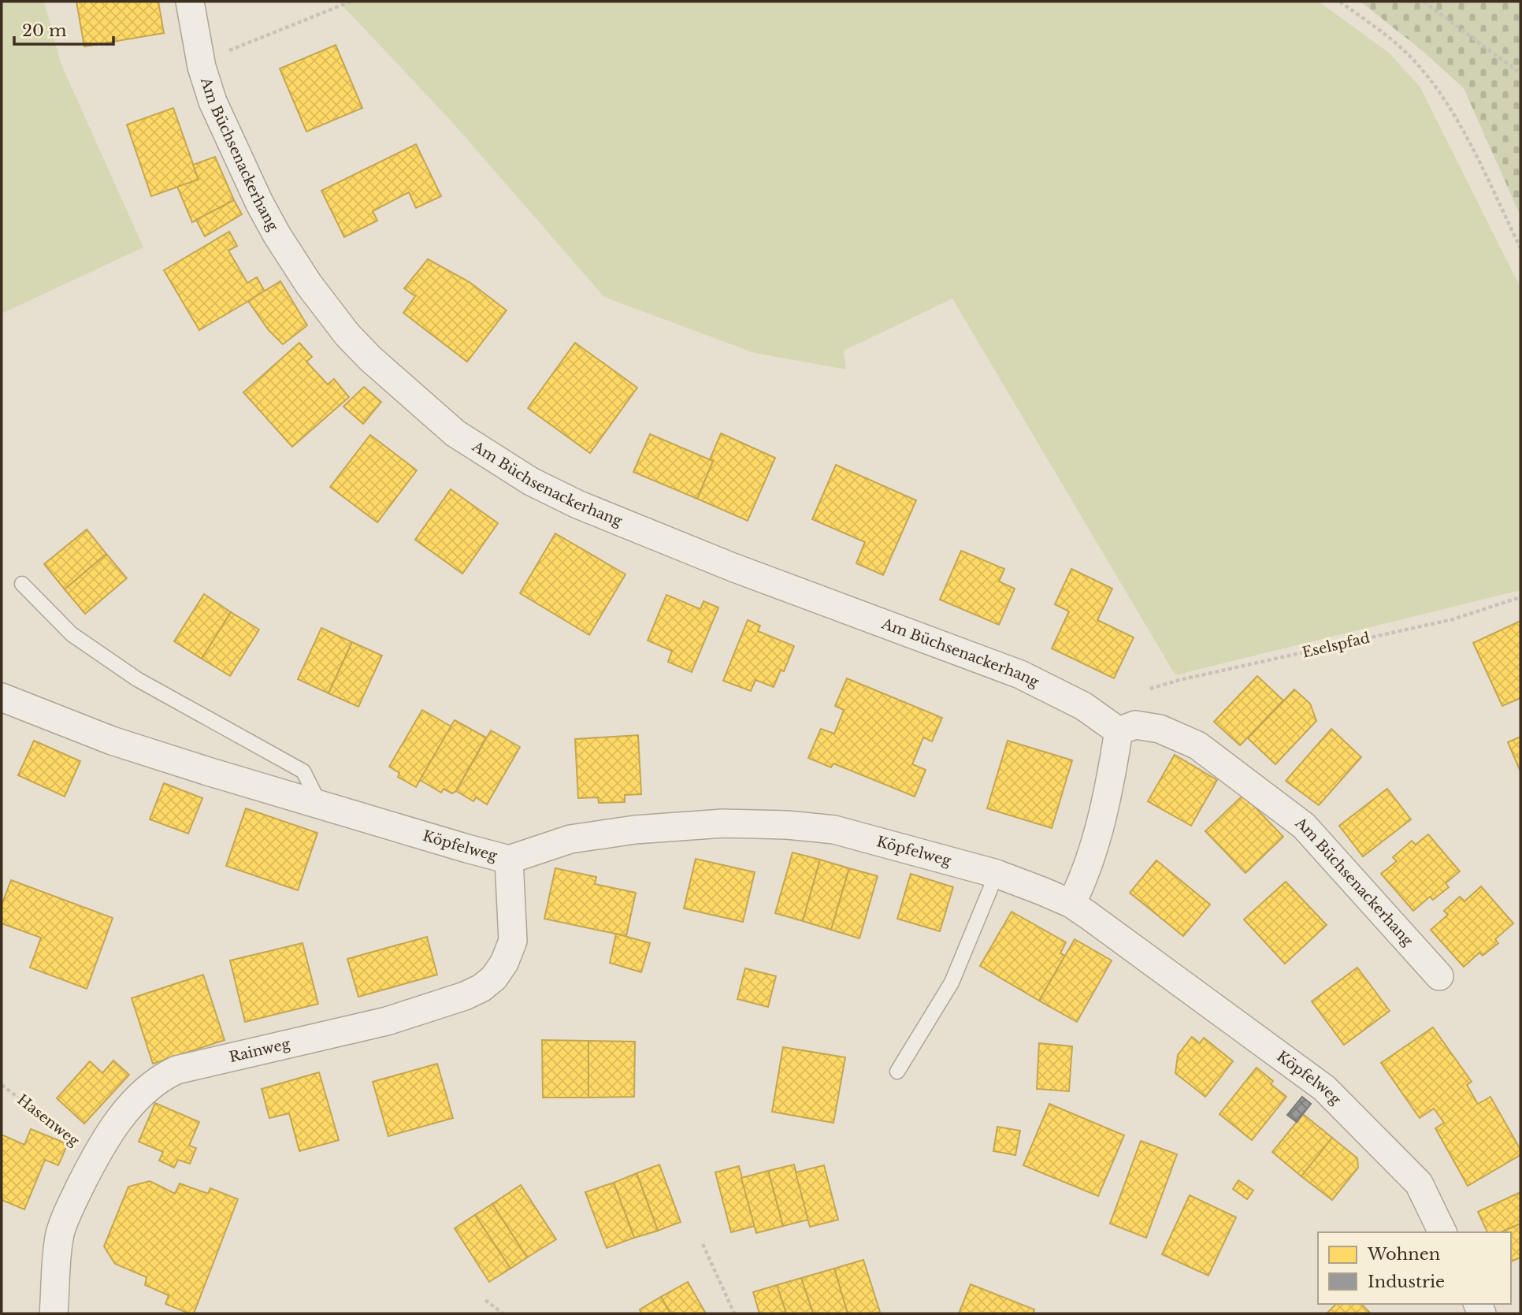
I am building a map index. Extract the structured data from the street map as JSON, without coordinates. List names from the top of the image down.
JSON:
{
  "streets": {
    "street": ["Am Büchsenackerhang", "Köpfelweg", "Rainweg"],
    "path": ["Eselspfad", "Hasenweg"]
  },
  "crossings": [
    ["Köpfelweg", "Rainweg"],
    ["Rainweg", "Hasenweg"]
  ],
  "legend": ["Wohnen", "Industrie"],
  "scale_bar": "20 m"
}
